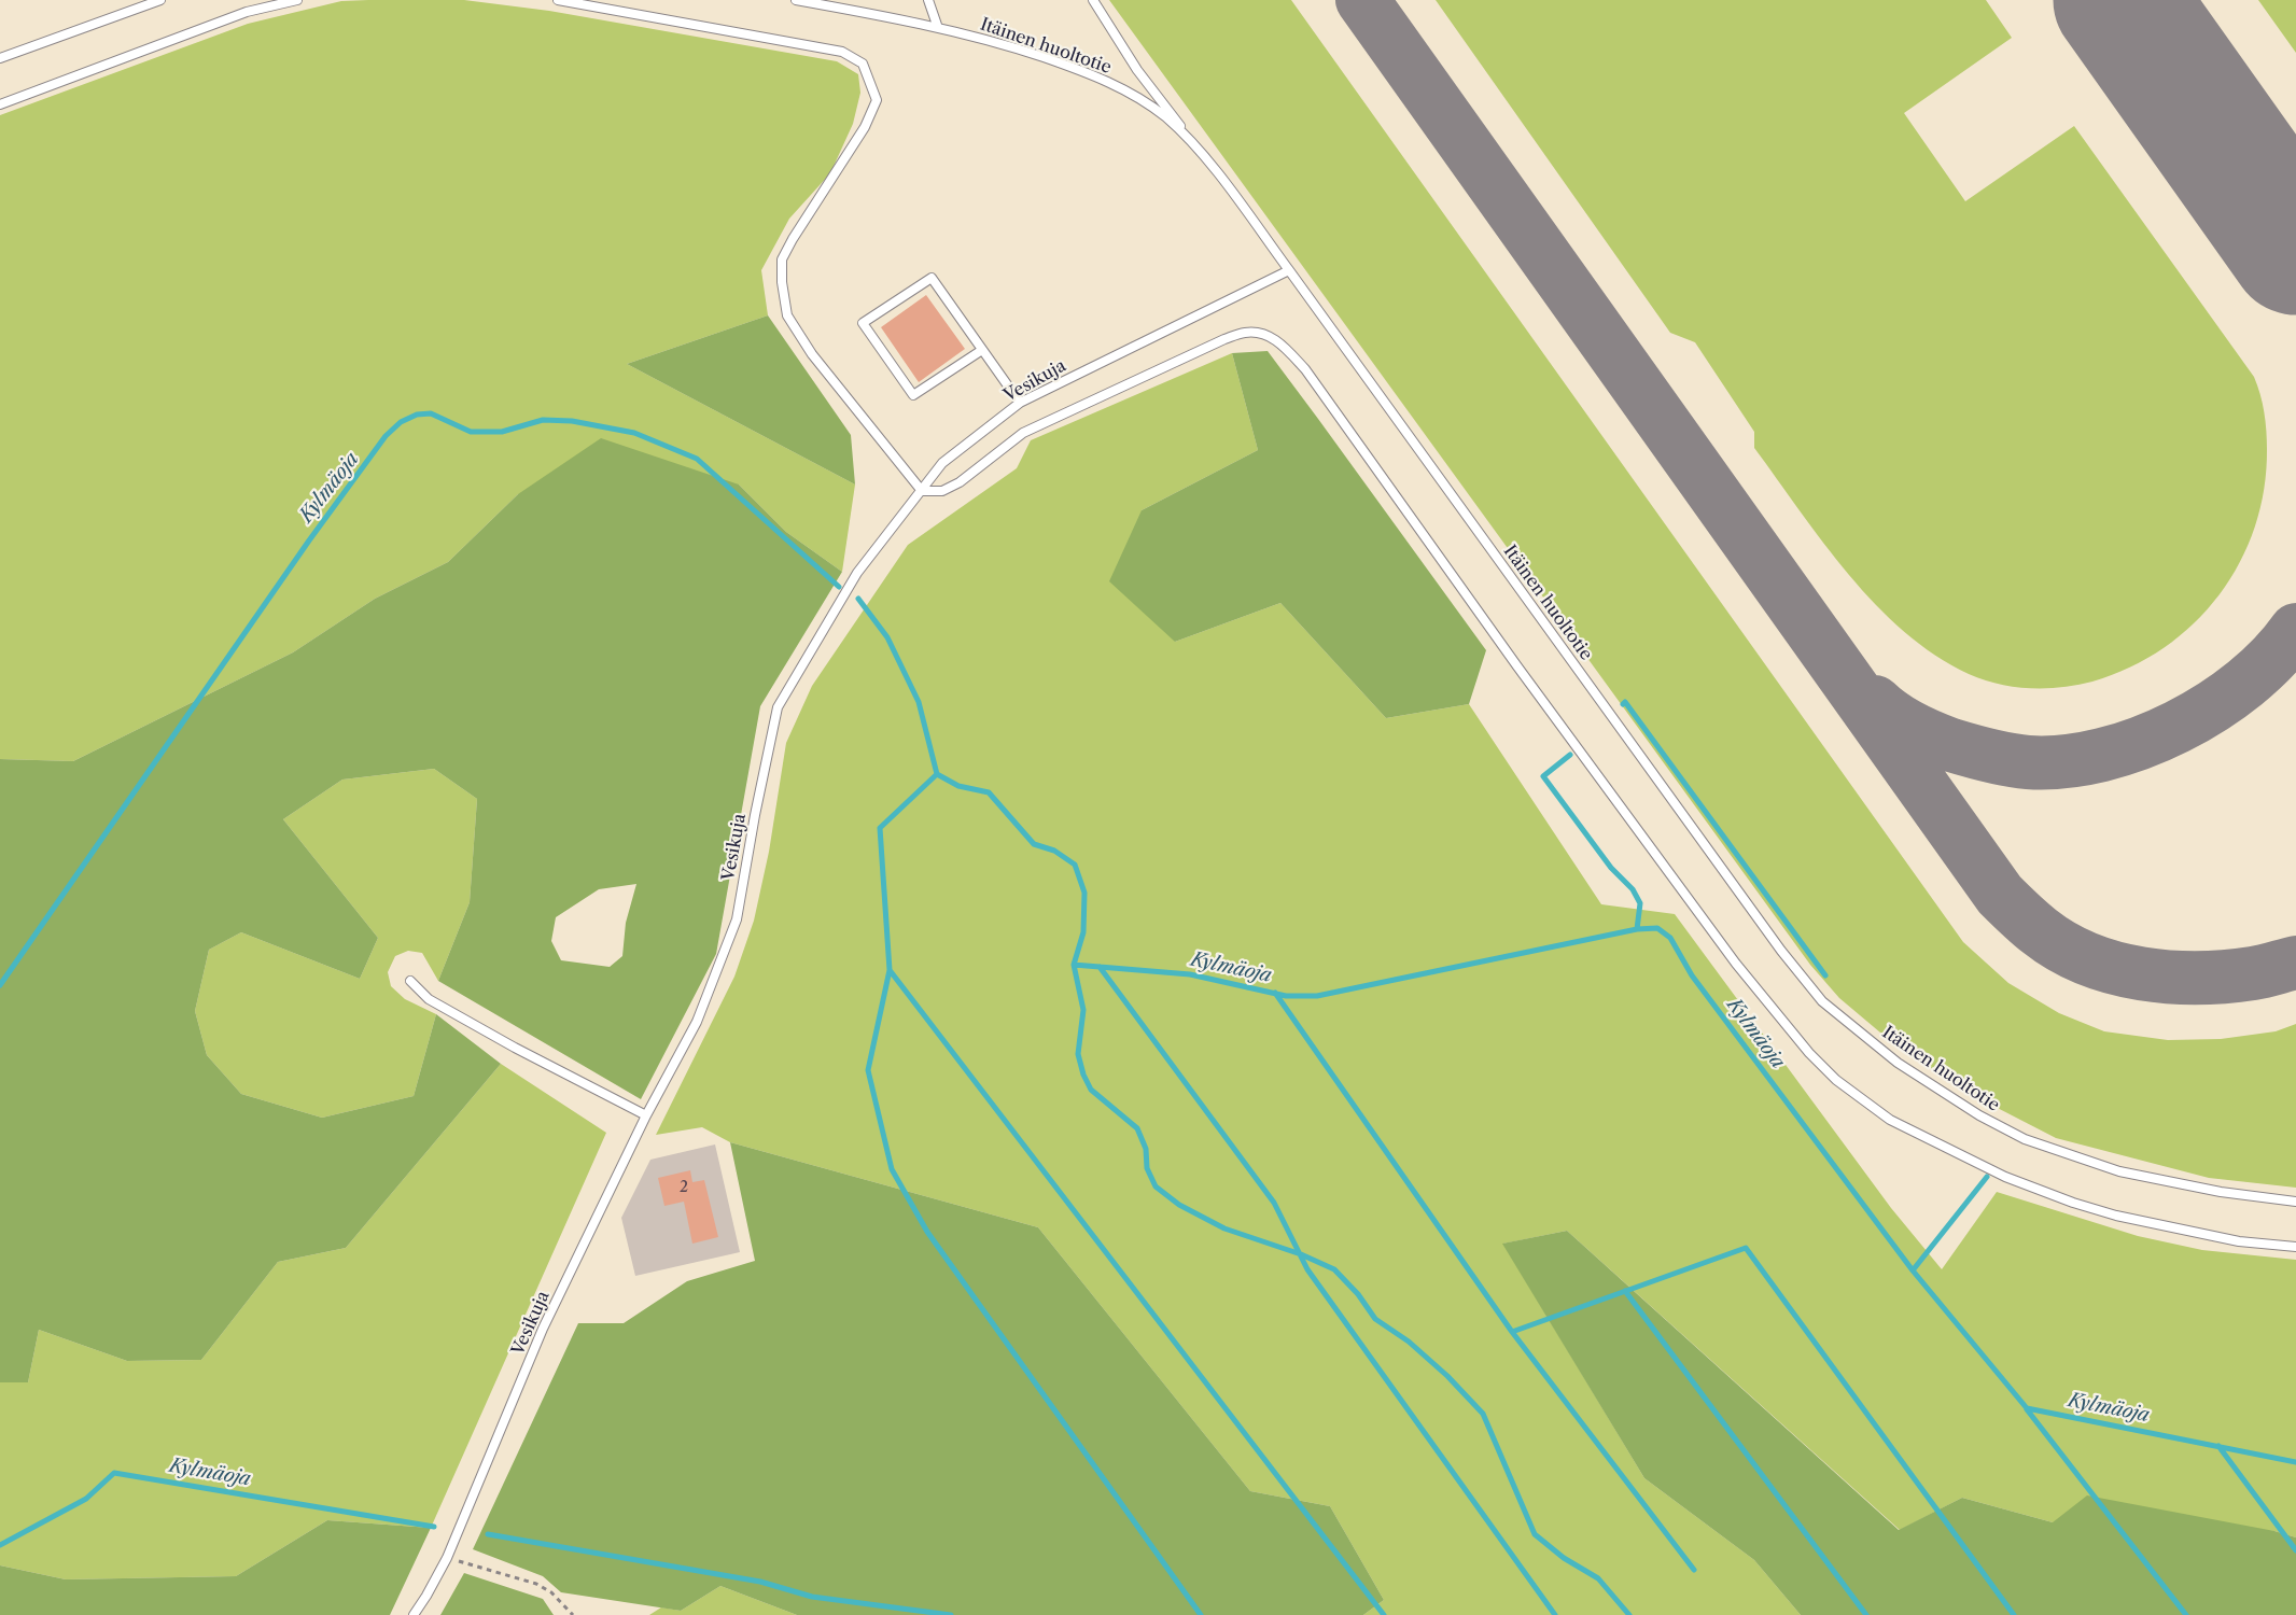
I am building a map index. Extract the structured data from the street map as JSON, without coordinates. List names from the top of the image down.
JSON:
{
  "streets": {
    "lane": ["Itäinen huoltotie", "Vesikuja"]
  },
  "crossings": [
    ["Itäinen huoltotie", "Vesikuja"]
  ],
  "water": ["Kylmäoja"],
  "house_numbers": ["2"]
}
